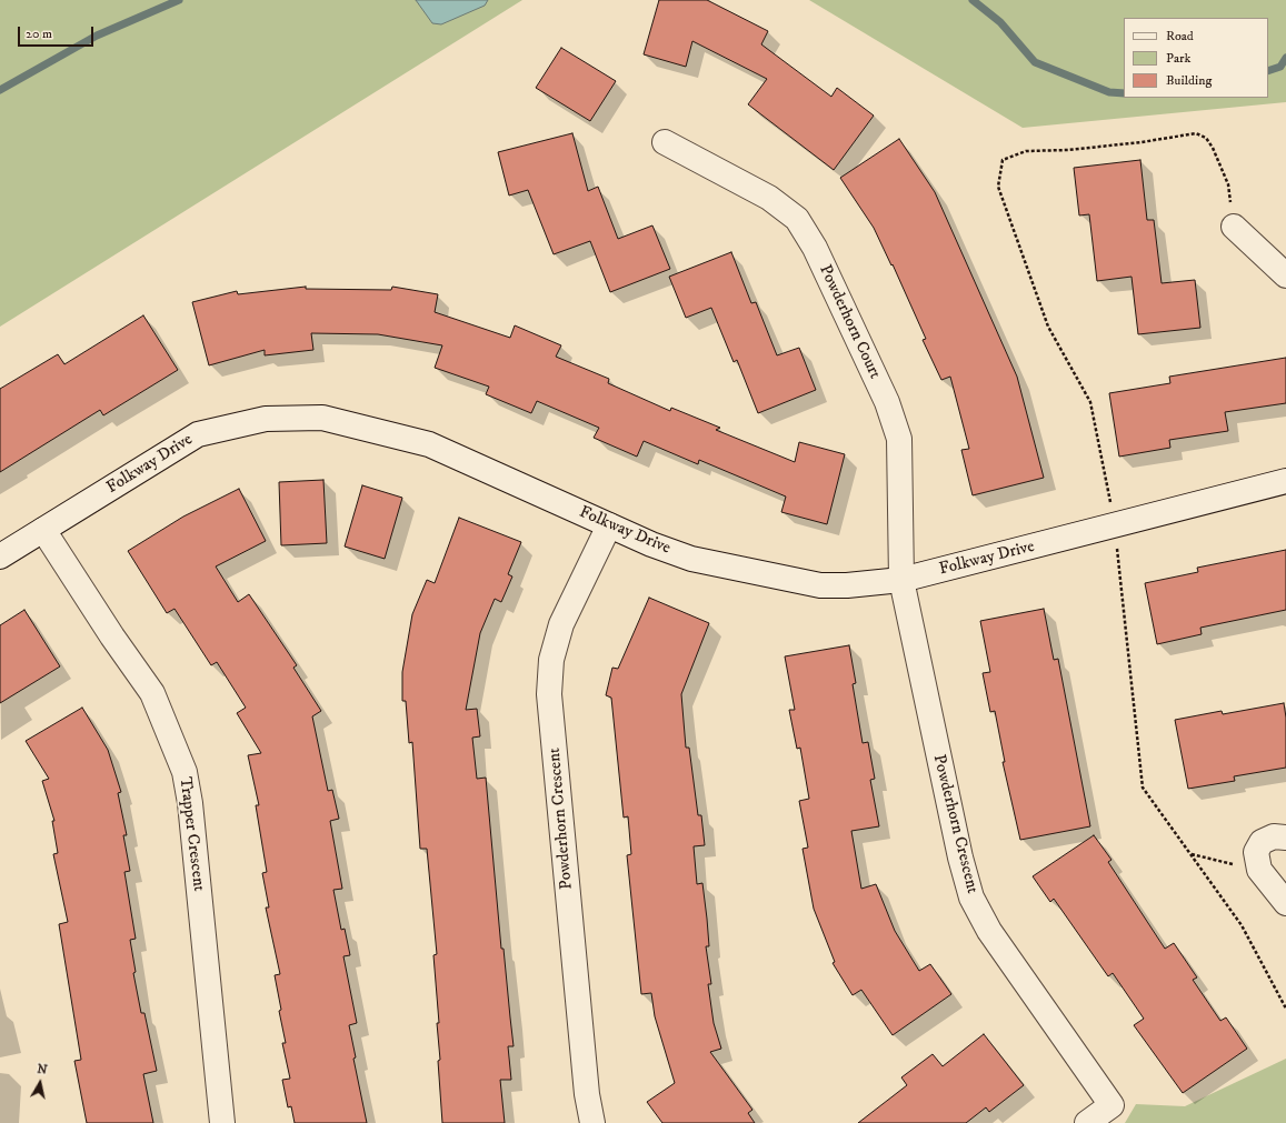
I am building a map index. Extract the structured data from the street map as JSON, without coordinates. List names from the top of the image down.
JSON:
{
  "streets": {
    "street": [
      "Powderhorn Court",
      "Folkway Drive",
      "Powderhorn Crescent",
      "Trapper Crescent"
    ]
  },
  "crossings": [
    ["Powderhorn Court", "Folkway Drive"],
    ["Powderhorn Court", "Powderhorn Crescent"],
    ["Folkway Drive", "Powderhorn Crescent"],
    ["Folkway Drive", "Trapper Crescent"]
  ],
  "legend": ["Road", "Park", "Building"],
  "scale_bar": "20 m",
  "north": "top"
}
